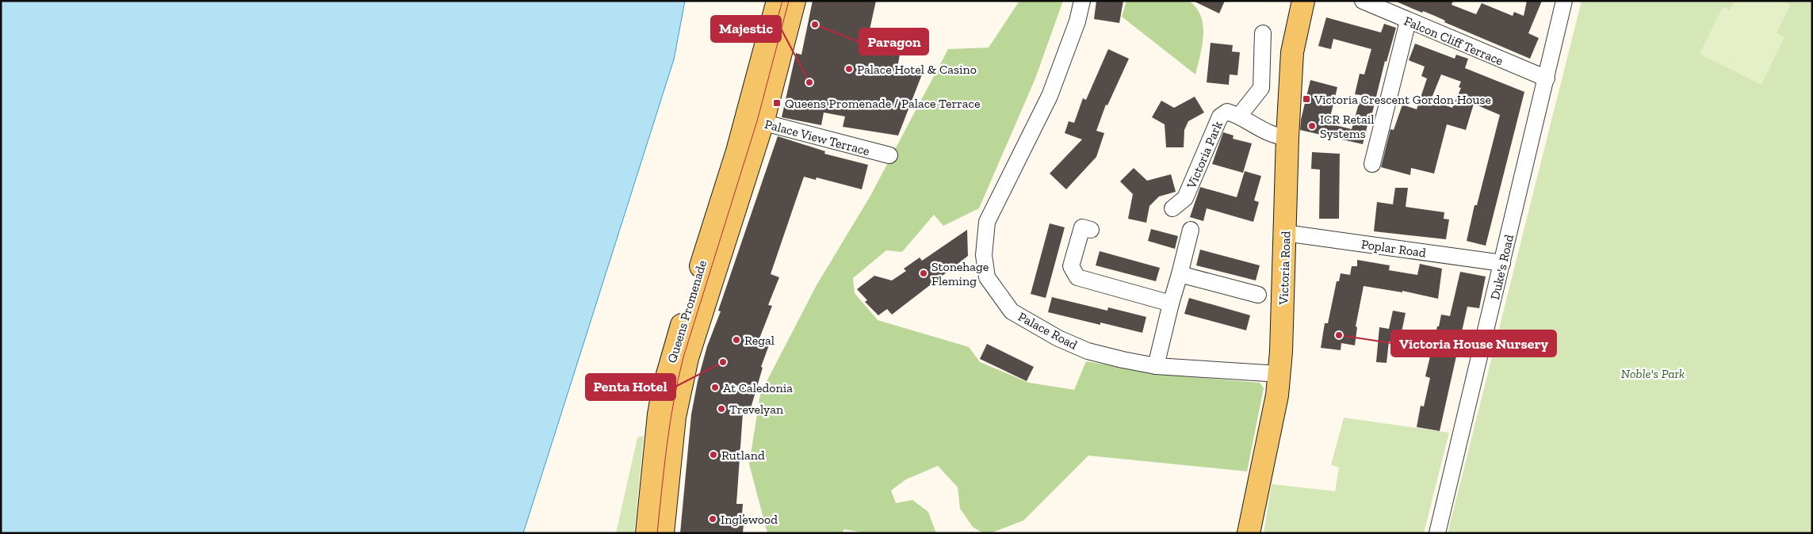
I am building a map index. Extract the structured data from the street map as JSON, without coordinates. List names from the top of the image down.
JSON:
{
  "streets": {
    "main road": ["Victoria Road", "Queens Promenade"],
    "street": [
      "Falcon Cliff Terrace",
      "Palace View Terrace",
      "Victoria Park",
      "Poplar Road",
      "Duke's Road",
      "Palace Road"
    ]
  },
  "crossings": [
    ["Falcon Cliff Terrace", "Duke's Road"],
    ["Palace View Terrace", "Queens Promenade"],
    ["Victoria Park", "Victoria Road"],
    ["Poplar Road", "Duke's Road"],
    ["Poplar Road", "Victoria Road"],
    ["Victoria Road", "Palace Road"]
  ],
  "parks": ["Noble's Park"],
  "places": {
    "other": [
      "Paragon",
      "Palace Hotel & Casino",
      "Majestic",
      "ICR Retail Systems",
      "Stonehage Fleming",
      "Victoria House Nursery",
      "Regal",
      "Penta Hotel",
      "At Caledonia",
      "Trevelyan",
      "Rutland",
      "Inglewood"
    ],
    "transit": ["Victoria Crescent Gordon House", "Queens Promenade / Palace Terrace"]
  }
}
